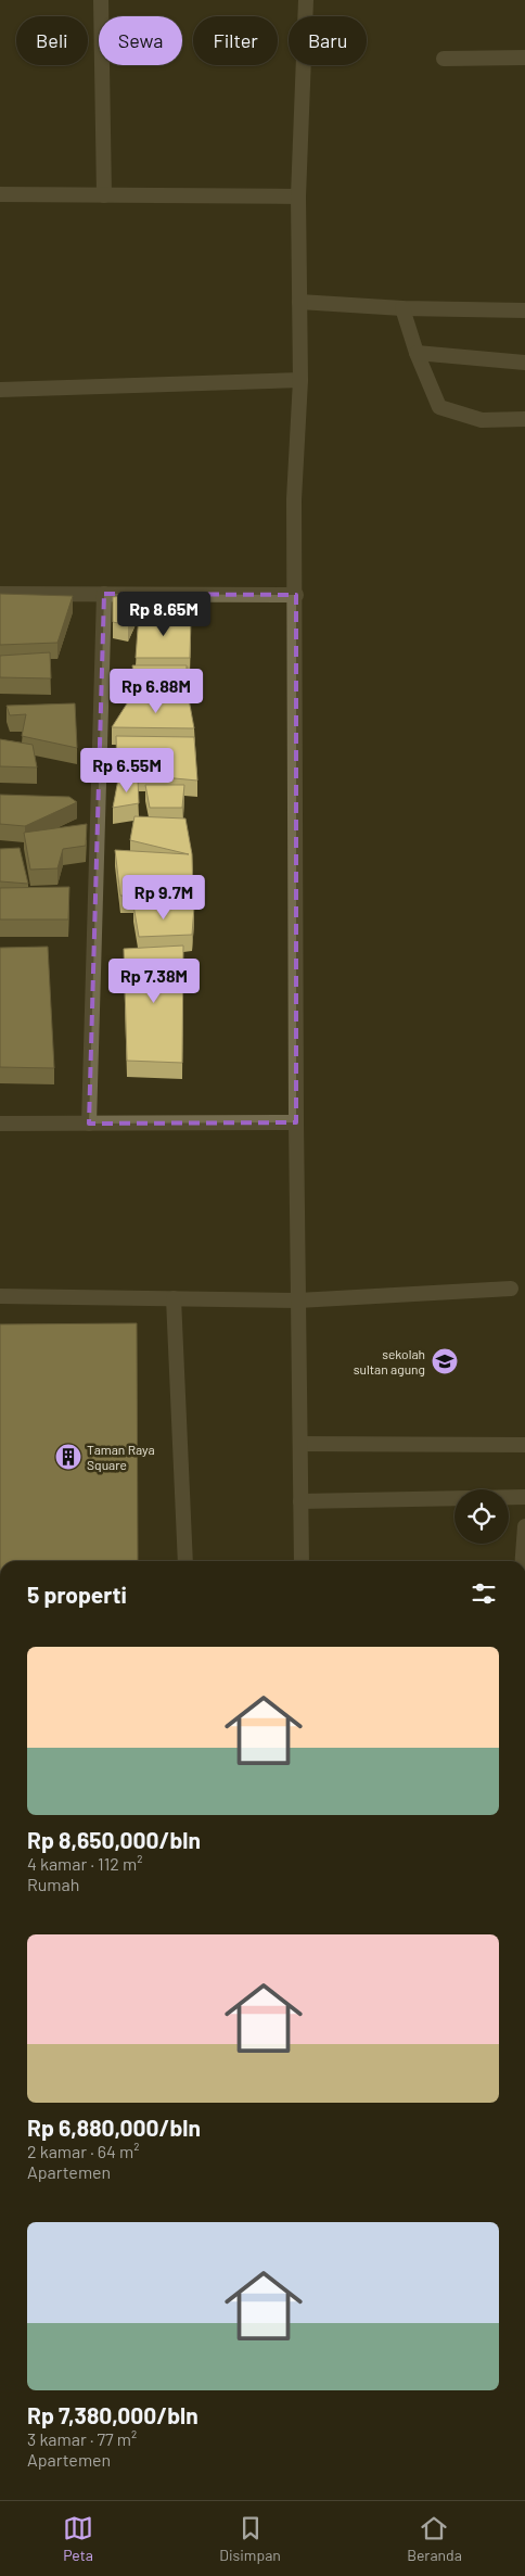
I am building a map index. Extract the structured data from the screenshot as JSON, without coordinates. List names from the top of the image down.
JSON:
{
  "places": {
    "school or university": ["sekolah sultan agung"],
    "building": ["Taman Raya Square"]
  },
  "page": {
    "chip": [
      "Beli",
      "Sewa",
      "Filter",
      "Baru"
    ],
    "price": [
      "Rp 8.65M",
      "Rp 6.88M",
      "Rp 6.55M",
      "Rp 9.7M",
      "Rp 7.38M"
    ],
    "heading": "5 properti",
    "list": [
      {
        "name": "Rp 8,650,000/bln",
        "note": "4 kamar · 112 m² · Rumah"
      },
      {
        "name": "Rp 6,880,000/bln",
        "note": "2 kamar · 64 m² · Apartemen"
      },
      {
        "name": "Rp 7,380,000/bln",
        "note": "3 kamar · 77 m² · Apartemen"
      }
    ],
    "tabs": ["Peta", "Disimpan", "Beranda"]
  }
}
